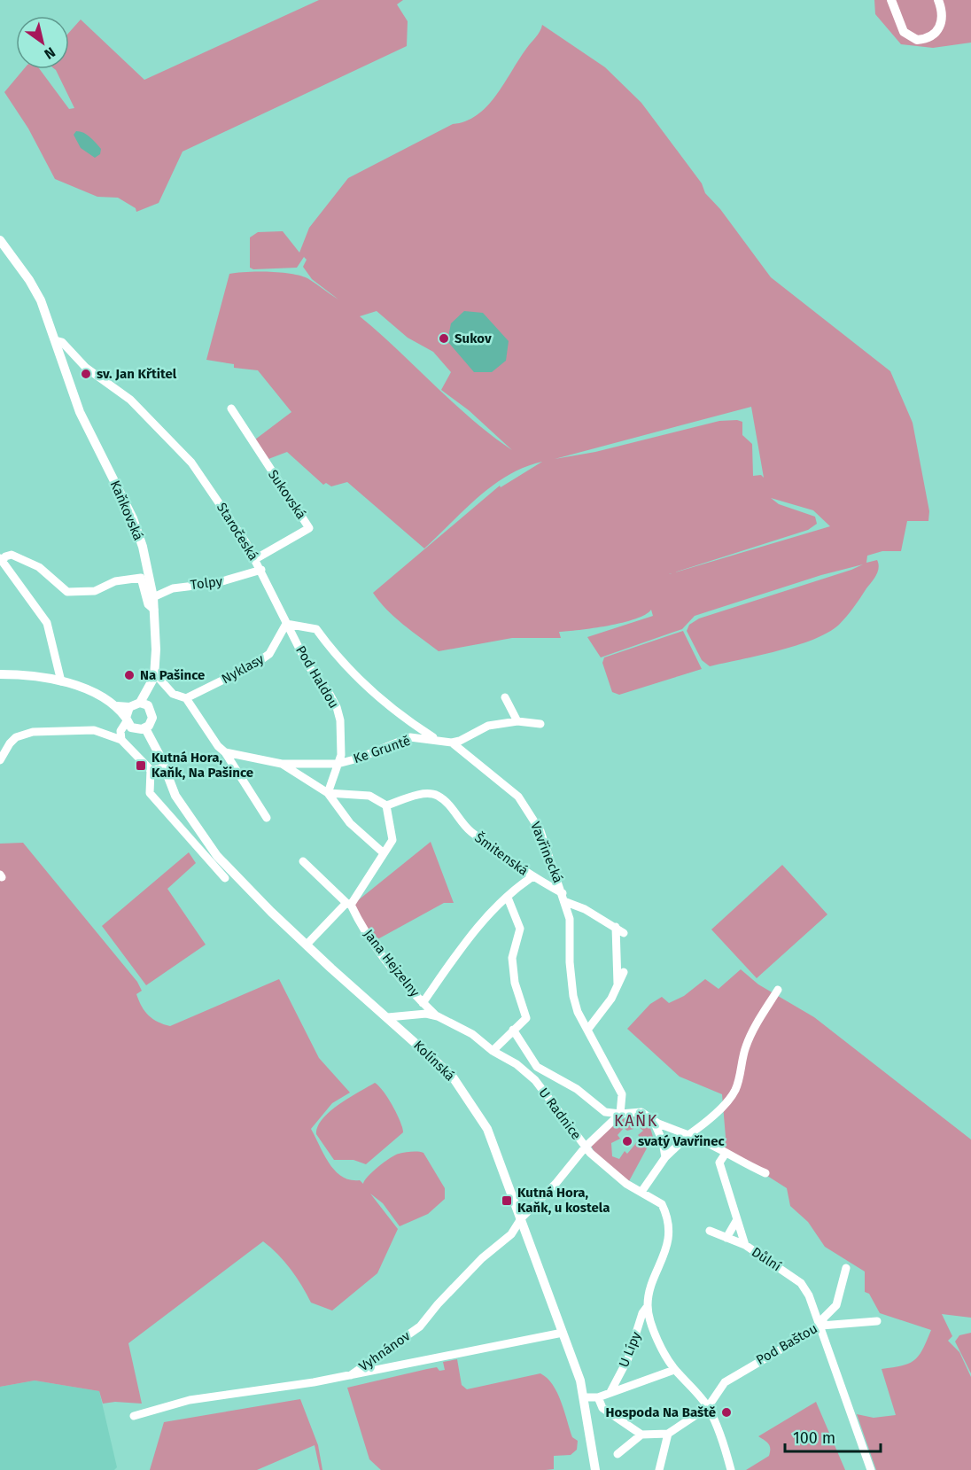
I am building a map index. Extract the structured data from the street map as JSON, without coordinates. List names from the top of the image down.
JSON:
{
  "streets": {
    "street": [
      "Sukovská",
      "Kaňkovská",
      "Staročeská",
      "Tolpy",
      "Nyklasy",
      "Pod Haldou",
      "Ke Gruntě",
      "Vavřinecká",
      "Šmitenská",
      "Jana Hejzelny",
      "Kolínská",
      "U Radnice",
      "Důlní",
      "Pod Baštou",
      "U Lípy",
      "Vyhnánov"
    ]
  },
  "crossings": [
    ["Sukovská", "Staročeská"],
    ["Kaňkovská", "Staročeská"],
    ["Kaňkovská", "Tolpy"],
    ["Kaňkovská", "Kolínská"],
    ["Staročeská", "Tolpy"],
    ["Staročeská", "Nyklasy"],
    ["Staročeská", "Pod Haldou"],
    ["Nyklasy", "Pod Haldou"],
    ["Pod Haldou", "Ke Gruntě"],
    ["Ke Gruntě", "Vavřinecká"],
    ["Vavřinecká", "Šmitenská"],
    ["Vavřinecká", "U Radnice"],
    ["Vavřinecká", "U Lípy"],
    ["Vavřinecká", "Vyhnánov"],
    ["Jana Hejzelny", "U Radnice"],
    ["Kolínská", "U Radnice"],
    ["Kolínská", "U Lípy"],
    ["Kolínská", "Vyhnánov"],
    ["U Radnice", "U Lípy"],
    ["U Radnice", "Vyhnánov"],
    ["Důlní", "Pod Baštou"],
    ["U Lípy", "Vyhnánov"]
  ],
  "districts": ["KAŇK"],
  "places": {
    "other": [
      "Sukov",
      "sv. Jan Křtitel",
      "Na Pašince",
      "svatý Vavřinec",
      "Hospoda Na Baště"
    ],
    "transit": ["Kutná Hora, Kaňk, Na Pašince", "Kutná Hora, Kaňk, u kostela"]
  },
  "scale_bar": "100 m",
  "north": "bottom right"
}
